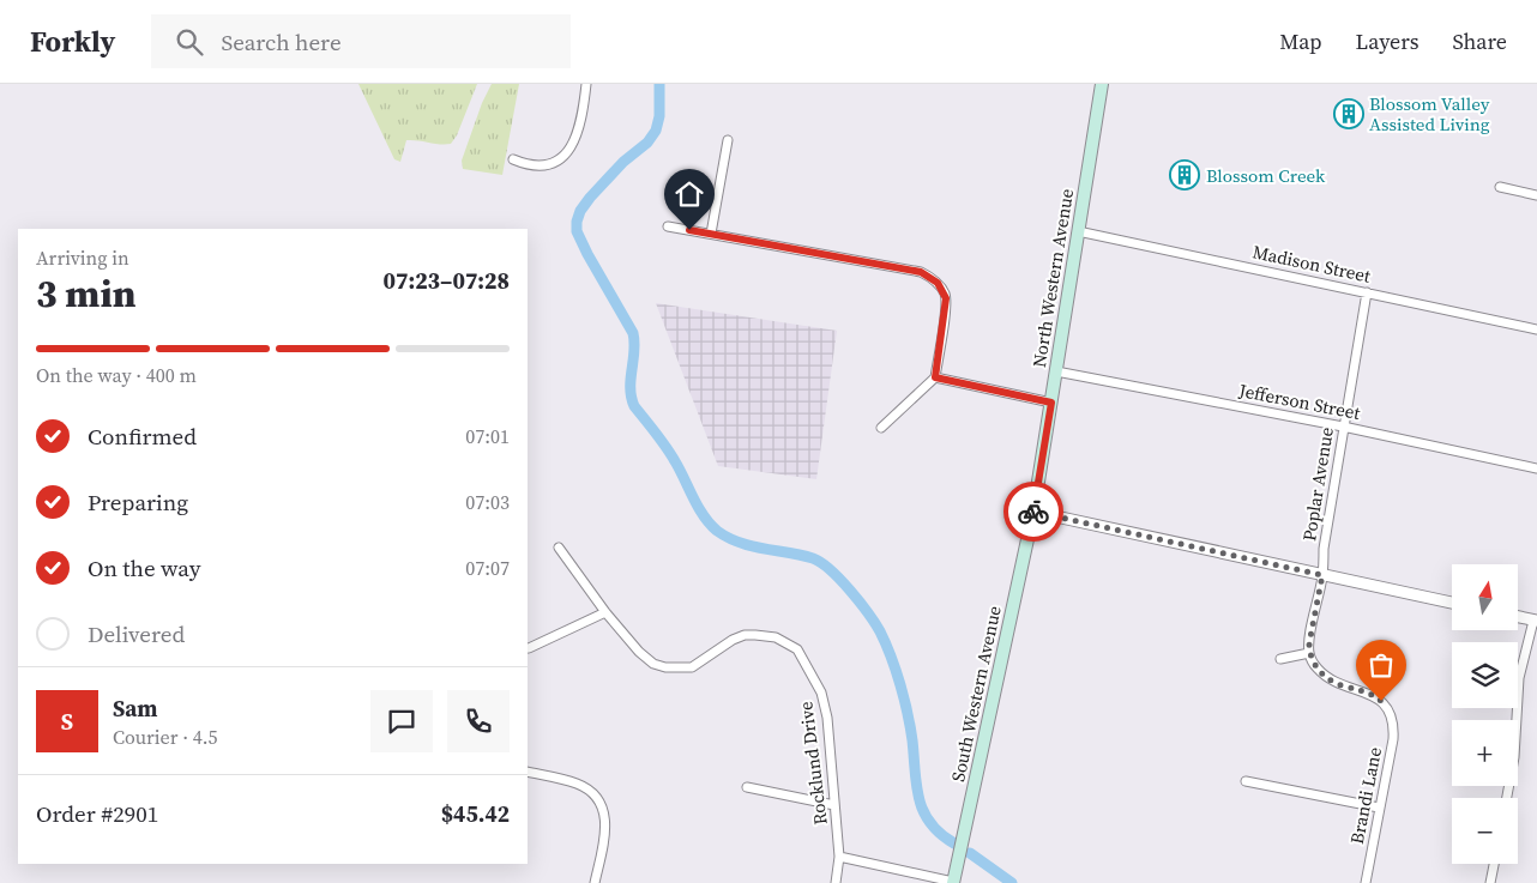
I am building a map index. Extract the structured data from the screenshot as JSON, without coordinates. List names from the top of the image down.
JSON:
{
  "streets": {
    "main road": ["North Western Avenue", "South Western Avenue"],
    "street": [
      "Madison Street",
      "Jefferson Street",
      "Poplar Avenue",
      "Rocklund Drive",
      "Brandi Lane"
    ]
  },
  "crossings": [
    ["Madison Street", "North Western Avenue"],
    ["Madison Street", "Poplar Avenue"],
    ["North Western Avenue", "Jefferson Street"],
    ["North Western Avenue", "South Western Avenue"],
    ["Jefferson Street", "Poplar Avenue"]
  ],
  "places": {
    "building": ["Blossom Valley Assisted Living", "Blossom Creek"]
  },
  "north": "top",
  "page": {
    "header": "Forkly",
    "search": "Search here",
    "nav": ["Map", "Layers", "Share"],
    "heading": ["3 min", "Arriving in", "07:23–07:28"],
    "panel": [
      "Sam",
      "Courier · 4.5",
      "Order #2901",
      "$45.42"
    ],
    "bar": "On the way · 400 m",
    "list": [
      ["Confirmed", "07:01"],
      ["Preparing", "07:03"],
      ["On the way", "07:07"],
      "Delivered"
    ],
    "map_buttons": ["+", "−"],
    "round": "S"
  }
}
